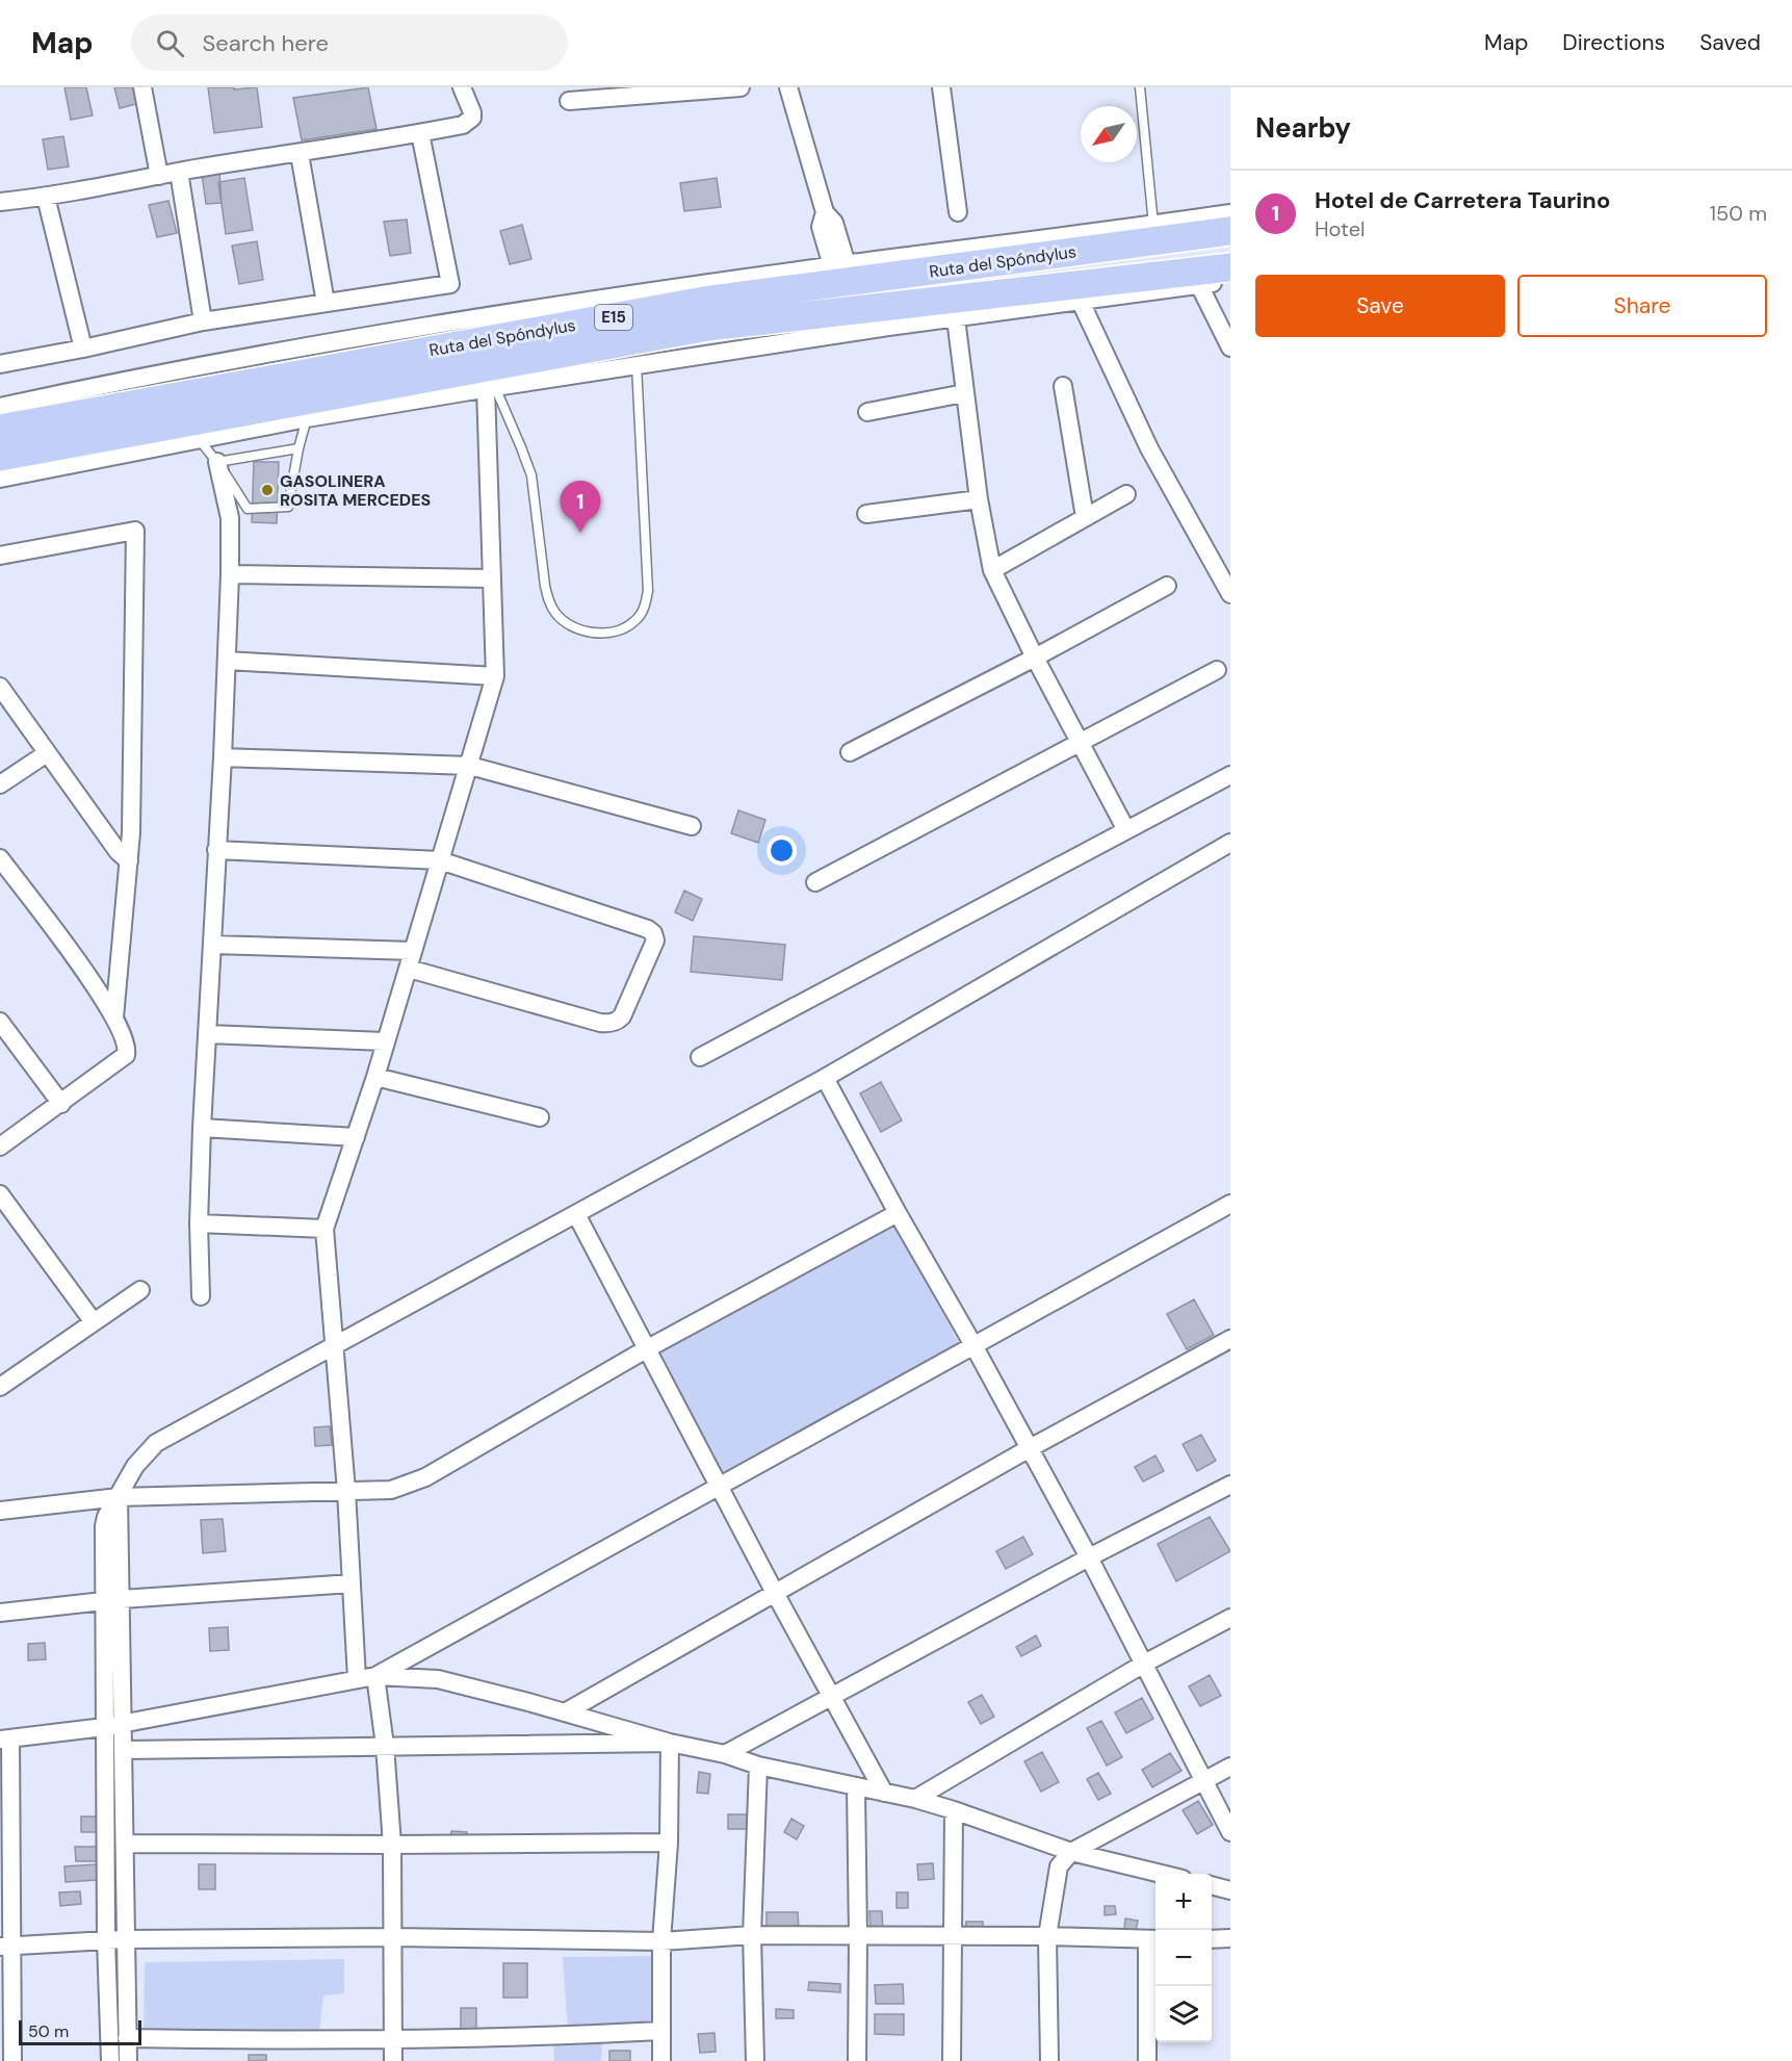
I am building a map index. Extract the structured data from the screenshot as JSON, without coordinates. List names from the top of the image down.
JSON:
{
  "streets": {
    "highway": ["Ruta del Spóndylus", "E15"]
  },
  "places": ["GASOLINERA ROSITA MERCEDES"],
  "scale_bar": "50 m",
  "north": "bottom left",
  "page": {
    "header": "Map",
    "search": "Search here",
    "nav": ["Map", "Directions", "Saved"],
    "heading": "Nearby",
    "list": [
      {
        "mark": "1",
        "name": "Hotel de Carretera Taurino",
        "note": "Hotel",
        "value": "150 m"
      }
    ],
    "buttons": ["Save", "Share"],
    "pins": "1",
    "map_buttons": ["+", "−"],
    "scale": "50 m"
  }
}
